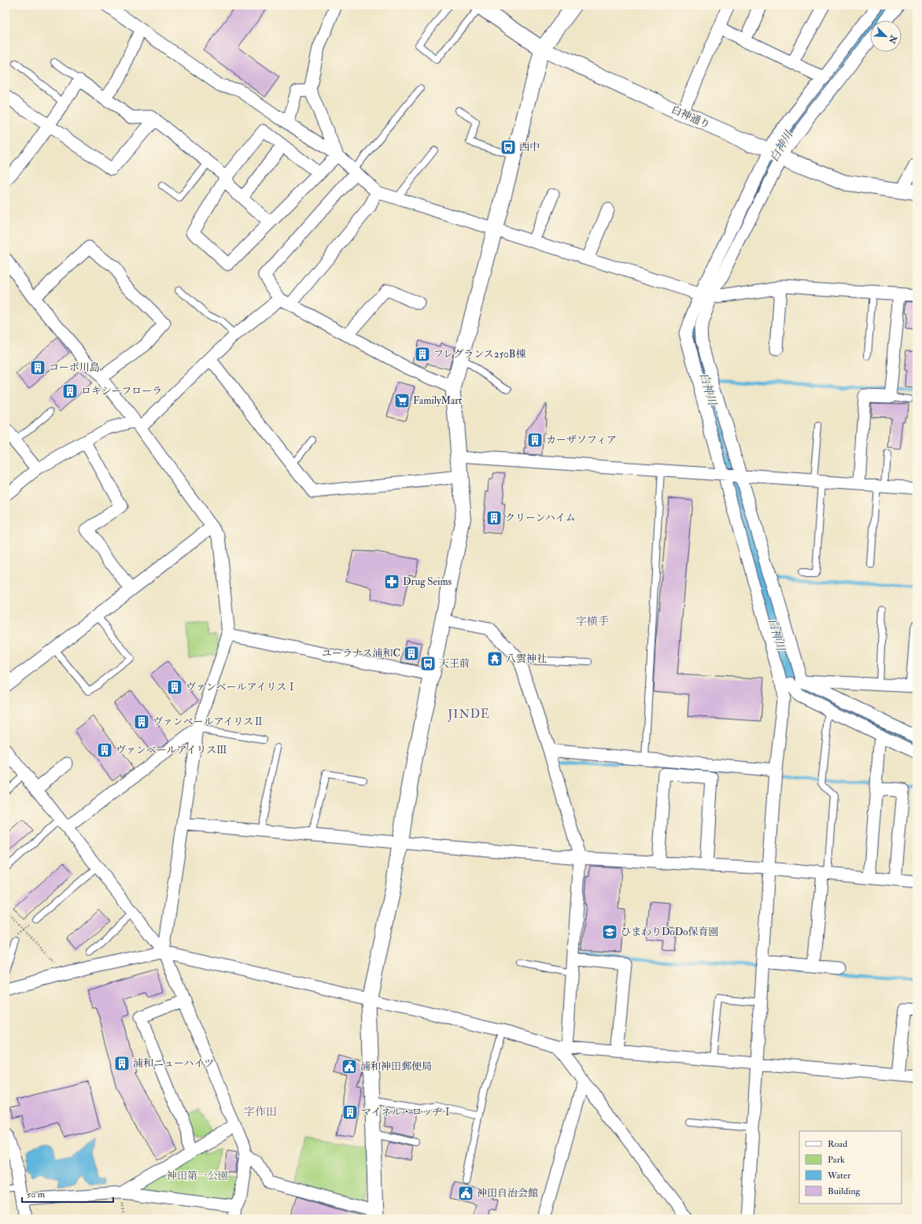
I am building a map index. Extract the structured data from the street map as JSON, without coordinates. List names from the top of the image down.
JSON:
{
  "streets": {
    "street": ["白神通り"]
  },
  "districts": ["字横手", "JINDE", "字作田"],
  "water": ["白神川"],
  "parks": ["神田第一公園"],
  "places": {
    "bus stop": ["西中", "天王前"],
    "building": [
      "フレグランス250B棟",
      "コーポ川島",
      "ロキシーフローラ",
      "カーザソフィア",
      "クリーンハイム",
      "ユーラナス浦和C",
      "ヴァンベールアイリスⅠ",
      "ヴァンベールアイリスⅡ",
      "ヴァンベールアイリスⅢ",
      "浦和ニューハイツ",
      "マイネル・ロッヂⅠ"
    ],
    "supermarket": ["FamilyMart"],
    "pharmacy": ["Drug Seims"],
    "temple": ["八雲神社"],
    "school or university": ["ひまわりDoDo保育園"],
    "public building": ["浦和神田郵便局", "神田自治会館"]
  },
  "legend": [
    "Road",
    "Park",
    "Water",
    "Building"
  ],
  "scale_bar": "50 m",
  "north": "bottom right"
}
